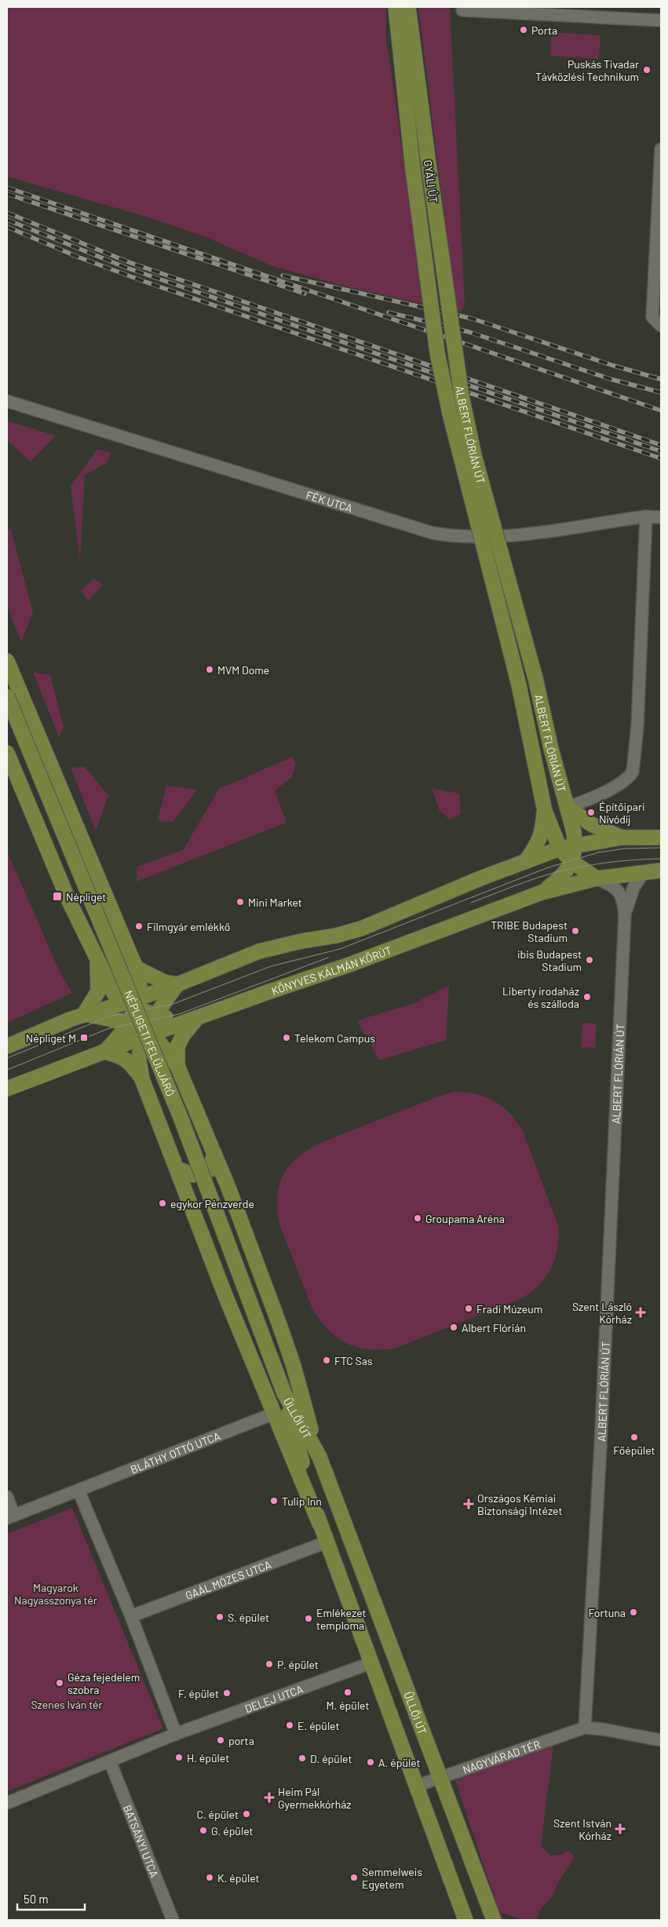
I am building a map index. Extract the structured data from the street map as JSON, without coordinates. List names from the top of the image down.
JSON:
{
  "streets": {
    "main road": [
      "GYÁLI ÚT",
      "ALBERT FLÓRIÁN ÚT",
      "KÖNYVES KÁLMÁN KÖRÚT",
      "NÉPLIGETI FELÜLJÁRÓ",
      "ÜLLŐI ÚT"
    ],
    "street": [
      "FÉK UTCA",
      "BLÁTHY OTTÓ UTCA",
      "GAÁL MÓZES UTCA",
      "DELEJ UTCA",
      "NAGYVÁRAD TÉR",
      "BATSÁNYI UTCA"
    ]
  },
  "crossings": [
    ["GYÁLI ÚT", "ALBERT FLÓRIÁN ÚT"],
    ["ALBERT FLÓRIÁN ÚT", "FÉK UTCA"],
    ["ALBERT FLÓRIÁN ÚT", "KÖNYVES KÁLMÁN KÖRÚT"],
    ["ALBERT FLÓRIÁN ÚT", "NAGYVÁRAD TÉR"],
    ["NÉPLIGETI FELÜLJÁRÓ", "ÜLLŐI ÚT"],
    ["ÜLLŐI ÚT", "GAÁL MÓZES UTCA"],
    ["ÜLLŐI ÚT", "DELEJ UTCA"],
    ["ÜLLŐI ÚT", "NAGYVÁRAD TÉR"]
  ],
  "parks": ["Magyarok Nagyasszonya tér", "Szenes Iván tér"],
  "places": {
    "other": [
      "Porta",
      "Puskás Tivadar Távközlési Technikum",
      "MVM Dome",
      "Építőipari Nívódíj",
      "Mini Market",
      "Filmgyár emlékkő",
      "TRIBE Budapest Stadium",
      "ibis Budapest Stadium",
      "Liberty irodaház és szálloda",
      "Telekom Campus",
      "egykor Pénzverde",
      "Groupama Aréna",
      "Fradi Múzeum",
      "Albert Flórián",
      "FTC Sas",
      "Főépület",
      "Tulip Inn",
      "Fortuna",
      "S. épület",
      "Emlékezet temploma",
      "P. épület",
      "Géza fejedelem szobra",
      "M. épület",
      "F. épület",
      "E. épület",
      "porta",
      "H. épület",
      "D. épület",
      "A. épület",
      "C. épület",
      "G. épület",
      "K. épület",
      "Semmelweis Egyetem"
    ],
    "transit": ["Népliget", "Népliget M"],
    "health": [
      "Szent László Kórház",
      "Országos Kémiai Biztonsági Intézet",
      "Heim Pál Gyermekkórház",
      "Szent István Kórház"
    ]
  },
  "scale_bar": "50 m"
}
